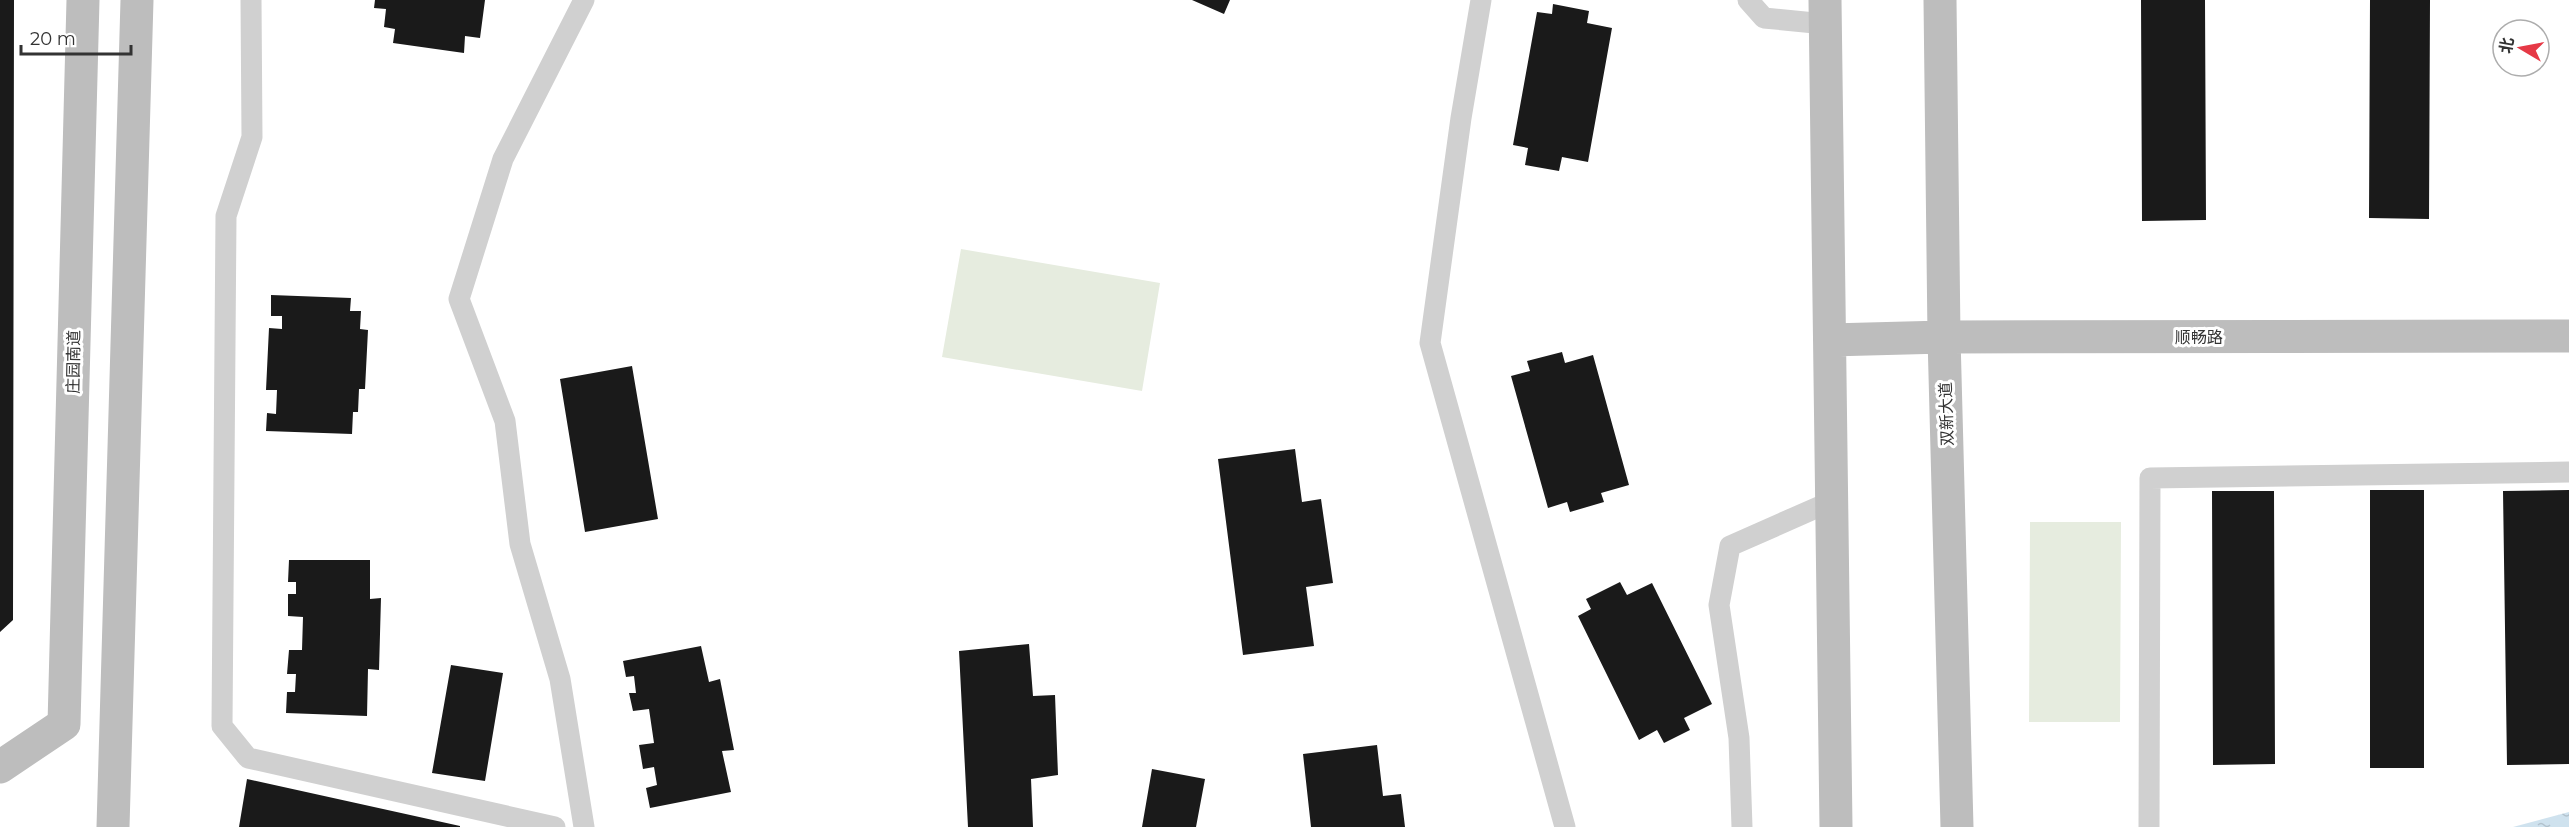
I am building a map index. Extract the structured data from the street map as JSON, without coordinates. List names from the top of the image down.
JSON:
{
  "streets": {
    "street": ["顺畅路", "庄园南道", "双新大道"]
  },
  "crossings": [
    ["顺畅路", "双新大道"]
  ],
  "scale_bar": "20 m",
  "north": "left"
}
